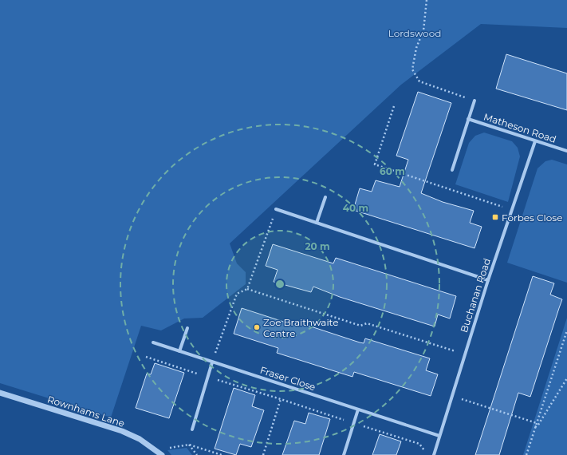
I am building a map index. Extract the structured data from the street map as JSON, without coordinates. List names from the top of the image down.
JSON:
{
  "streets": {
    "street": [
      "Matheson Road",
      "Buchanan Road",
      "Fraser Close",
      "Rownhams Lane"
    ]
  },
  "crossings": [
    ["Matheson Road", "Buchanan Road"],
    ["Buchanan Road", "Fraser Close"]
  ],
  "parks": ["Lordswood"],
  "places": {
    "transit": ["Forbes Close"],
    "other": ["Zoe Braithwaite Centre"]
  },
  "rings": ["60 m", "40 m", "20 m"]
}
